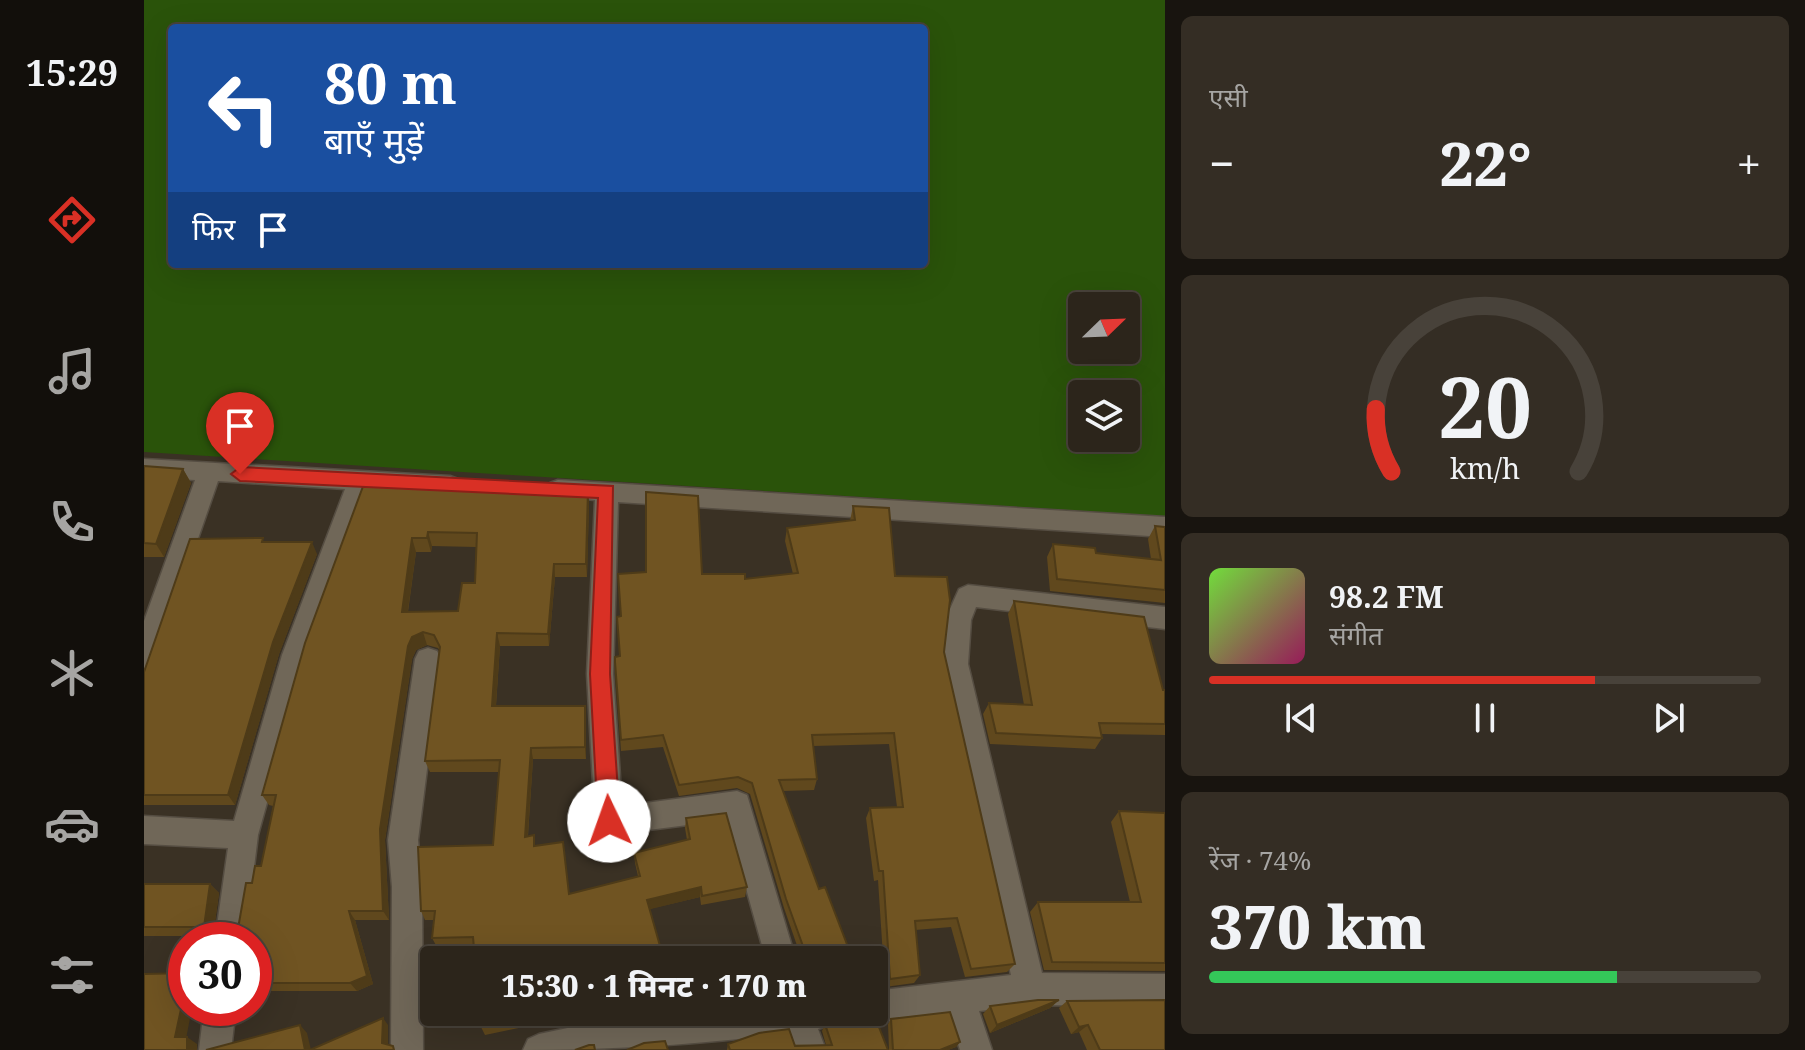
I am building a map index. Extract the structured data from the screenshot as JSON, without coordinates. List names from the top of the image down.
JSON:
{
  "north": "top right",
  "page": {
    "tabs": "15:29",
    "tile": [
      "एसी",
      ["रेंज · 74%", "370 km"]
    ],
    "turn": ["80 m", "बाएँ मुड़ें"],
    "heat": ["−", "22°", "+"],
    "then": "फिर",
    "song": ["98.2 FM", "संगीत"],
    "limit": "30",
    "trip": "15:30 · 1 मिनट · 170 m",
    "gauge": ["20", "km/h"]
  }
}
